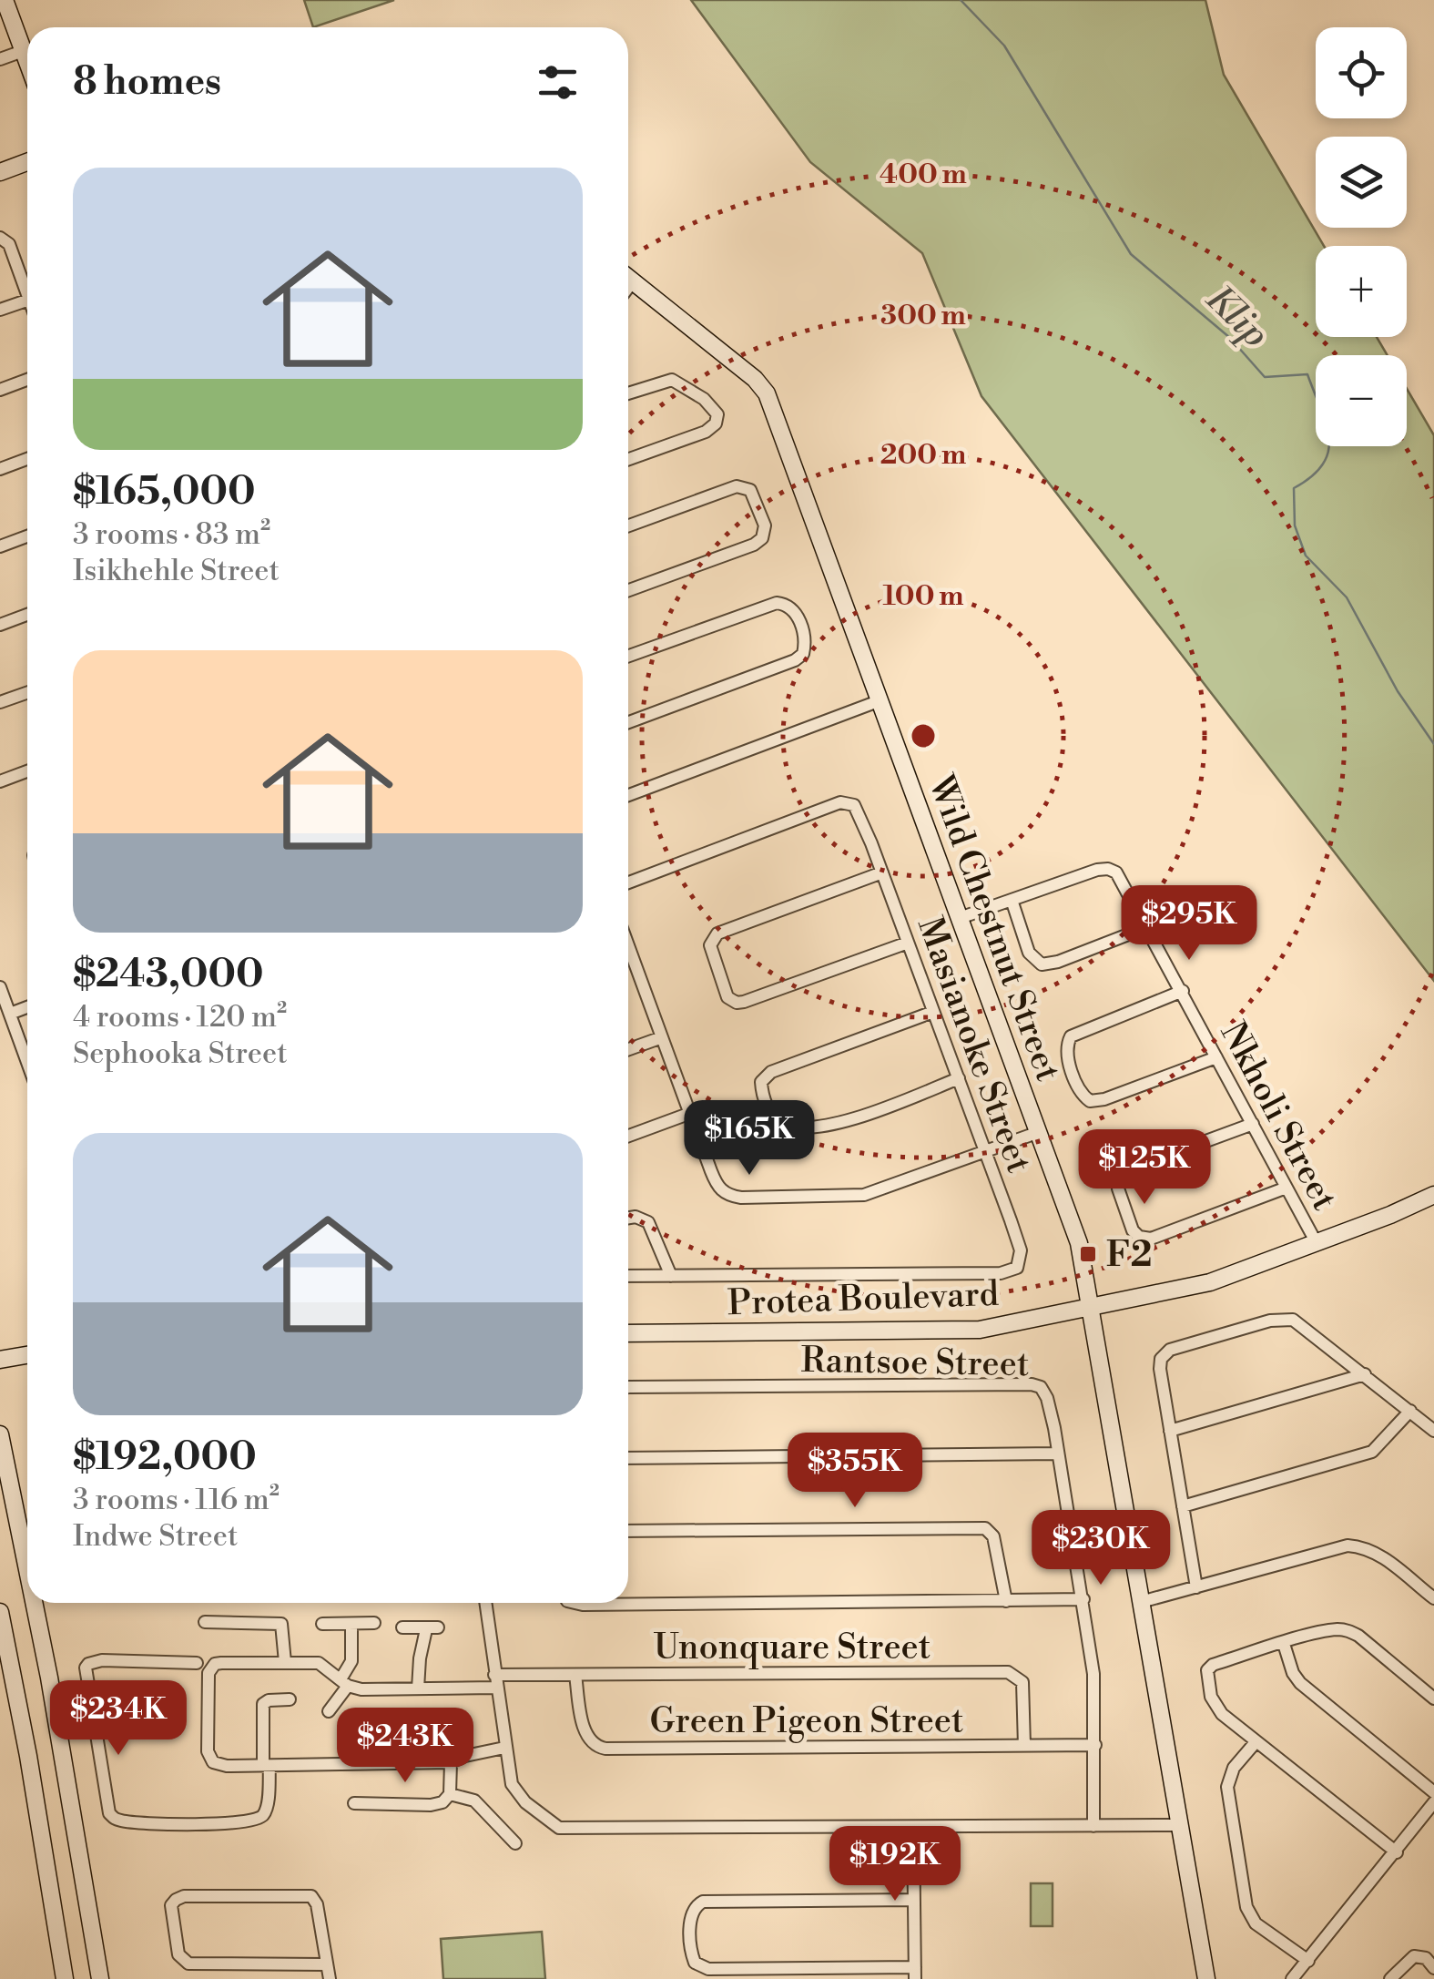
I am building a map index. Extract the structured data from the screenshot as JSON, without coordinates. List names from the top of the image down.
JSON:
{
  "streets": {
    "street": [
      "Wild Chestnut Street",
      "Masianoke Street",
      "Nkholi Street",
      "Protea Boulevard",
      "Rantsoe Street",
      "Unonquare Street",
      "Green Pigeon Street"
    ]
  },
  "crossings": [
    ["Wild Chestnut Street", "Nkholi Street"],
    ["Wild Chestnut Street", "Protea Boulevard"],
    ["Nkholi Street", "Protea Boulevard"],
    ["Rantsoe Street", "Green Pigeon Street"],
    ["Unonquare Street", "Green Pigeon Street"]
  ],
  "water": ["Klip"],
  "places": {
    "transit": ["F2"]
  },
  "page": {
    "map_buttons": ["+", "−"],
    "heading": "8 homes",
    "list": [
      {
        "name": "$165,000",
        "note": "3 rooms · 83 m² · Isikhehle Street"
      },
      {
        "name": "$243,000",
        "note": "4 rooms · 120 m² · Sephooka Street"
      },
      {
        "name": "$192,000",
        "note": "3 rooms · 116 m² · Indwe Street"
      }
    ],
    "price": [
      "$295K",
      "$165K",
      "$125K",
      "$355K",
      "$230K",
      "$234K",
      "$243K",
      "$192K"
    ]
  },
  "rings": [
    "400 m",
    "300 m",
    "200 m",
    "100 m"
  ]
}
